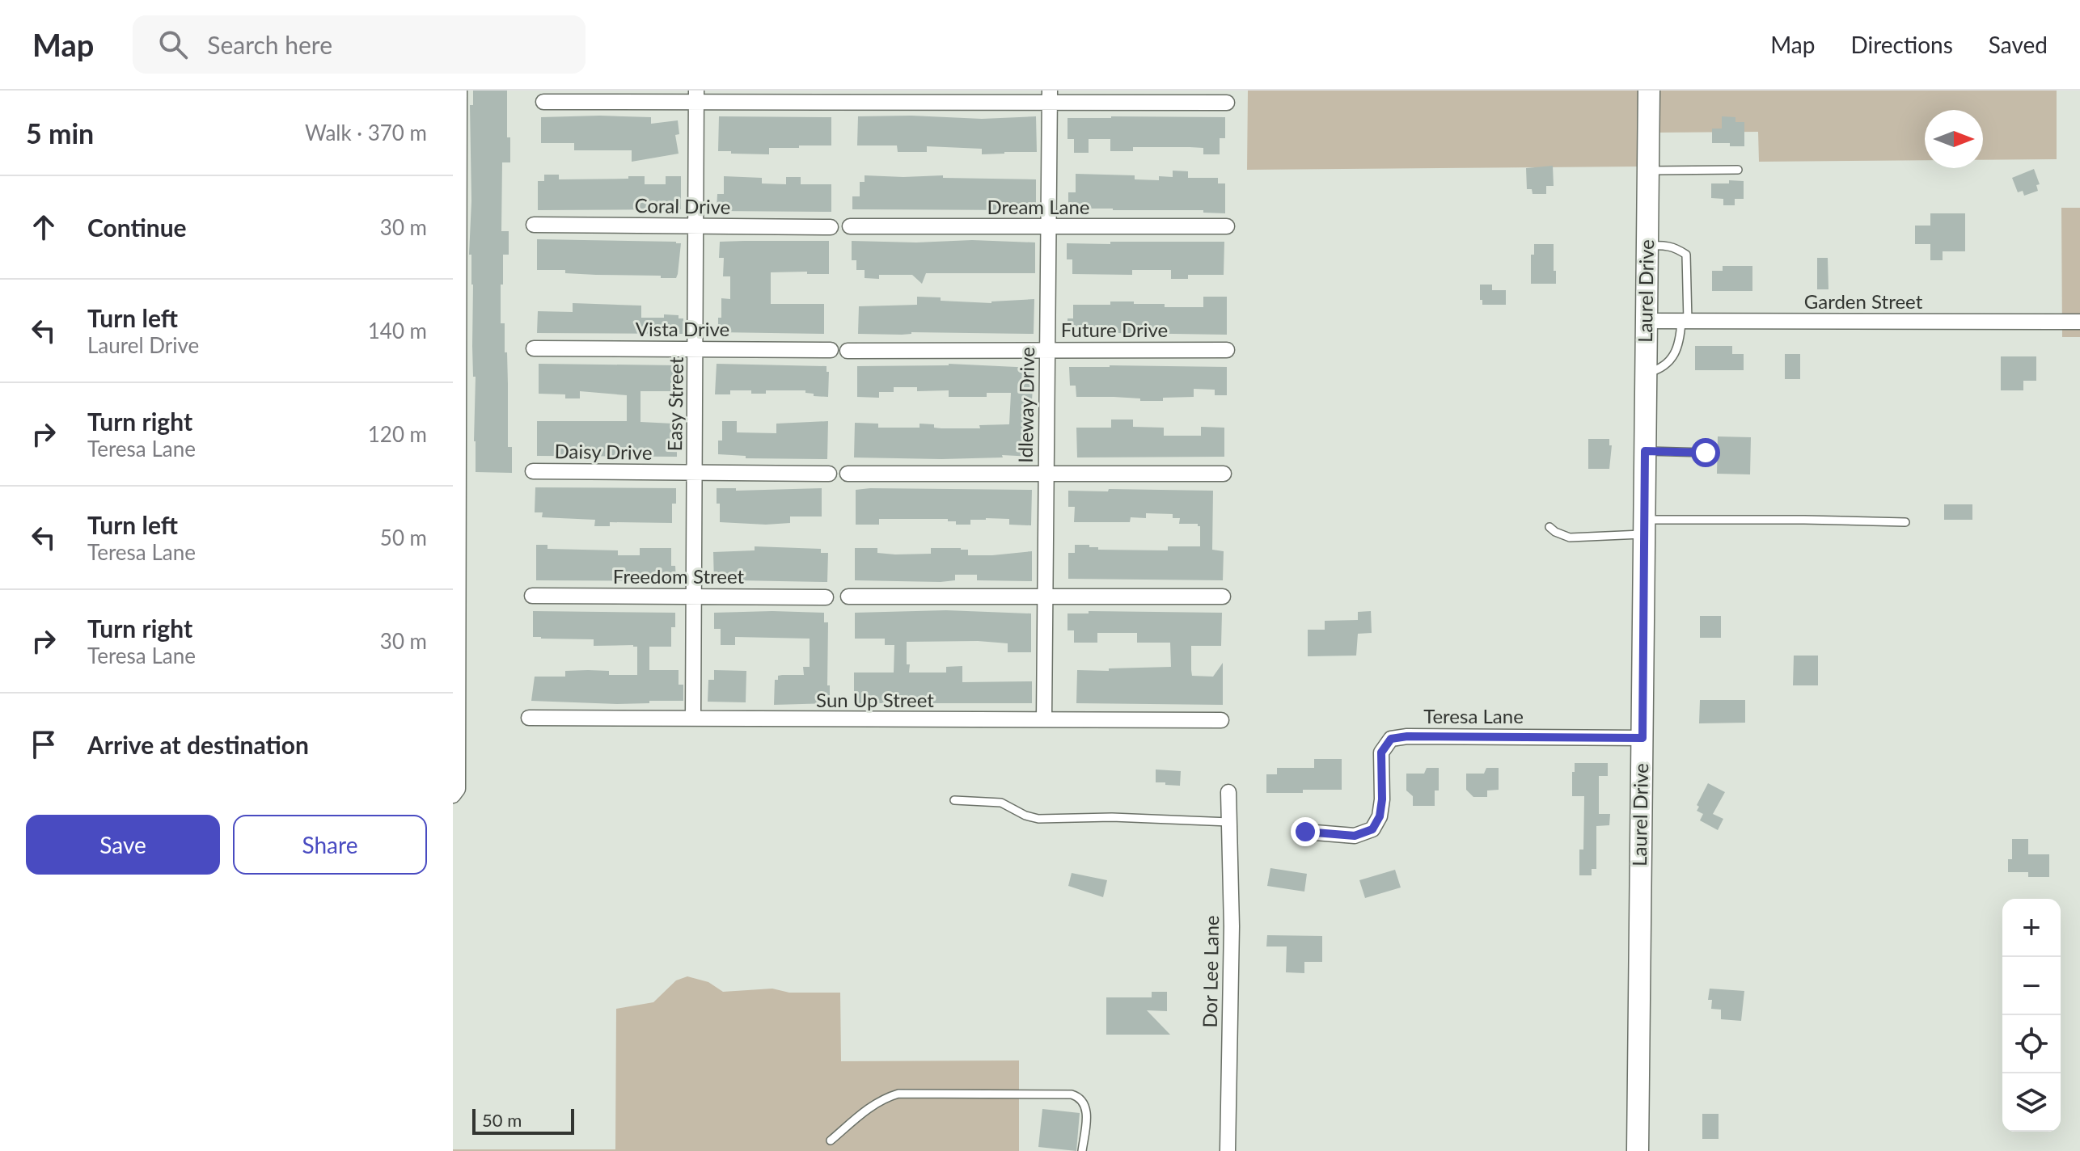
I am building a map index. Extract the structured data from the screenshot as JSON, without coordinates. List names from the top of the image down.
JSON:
{
  "streets": {
    "street": [
      "Coral Drive",
      "Dream Lane",
      "Laurel Drive",
      "Garden Street",
      "Vista Drive",
      "Future Drive",
      "Easy Street",
      "Idleway Drive",
      "Daisy Drive",
      "Freedom Street",
      "Sun Up Street",
      "Teresa Lane",
      "Dor Lee Lane"
    ]
  },
  "crossings": [
    ["Coral Drive", "Easy Street"],
    ["Dream Lane", "Idleway Drive"],
    ["Laurel Drive", "Garden Street"],
    ["Laurel Drive", "Teresa Lane"],
    ["Vista Drive", "Easy Street"],
    ["Future Drive", "Idleway Drive"],
    ["Easy Street", "Daisy Drive"],
    ["Easy Street", "Freedom Street"],
    ["Easy Street", "Sun Up Street"],
    ["Idleway Drive", "Sun Up Street"]
  ],
  "scale_bar": "50 m",
  "north": "right",
  "page": {
    "header": "Map",
    "search": "Search here",
    "nav": ["Map", "Directions", "Saved"],
    "heading": ["5 min", "Walk · 370 m"],
    "list": [
      ["Continue", "30 m"],
      ["Turn left", "Laurel Drive", "140 m"],
      ["Turn right", "Teresa Lane", "120 m"],
      ["Turn left", "Teresa Lane", "50 m"],
      ["Turn right", "Teresa Lane", "30 m"],
      "Arrive at destination"
    ],
    "buttons": ["Save", "Share"],
    "map_buttons": ["+", "−"],
    "scale": "50 m"
  }
}
